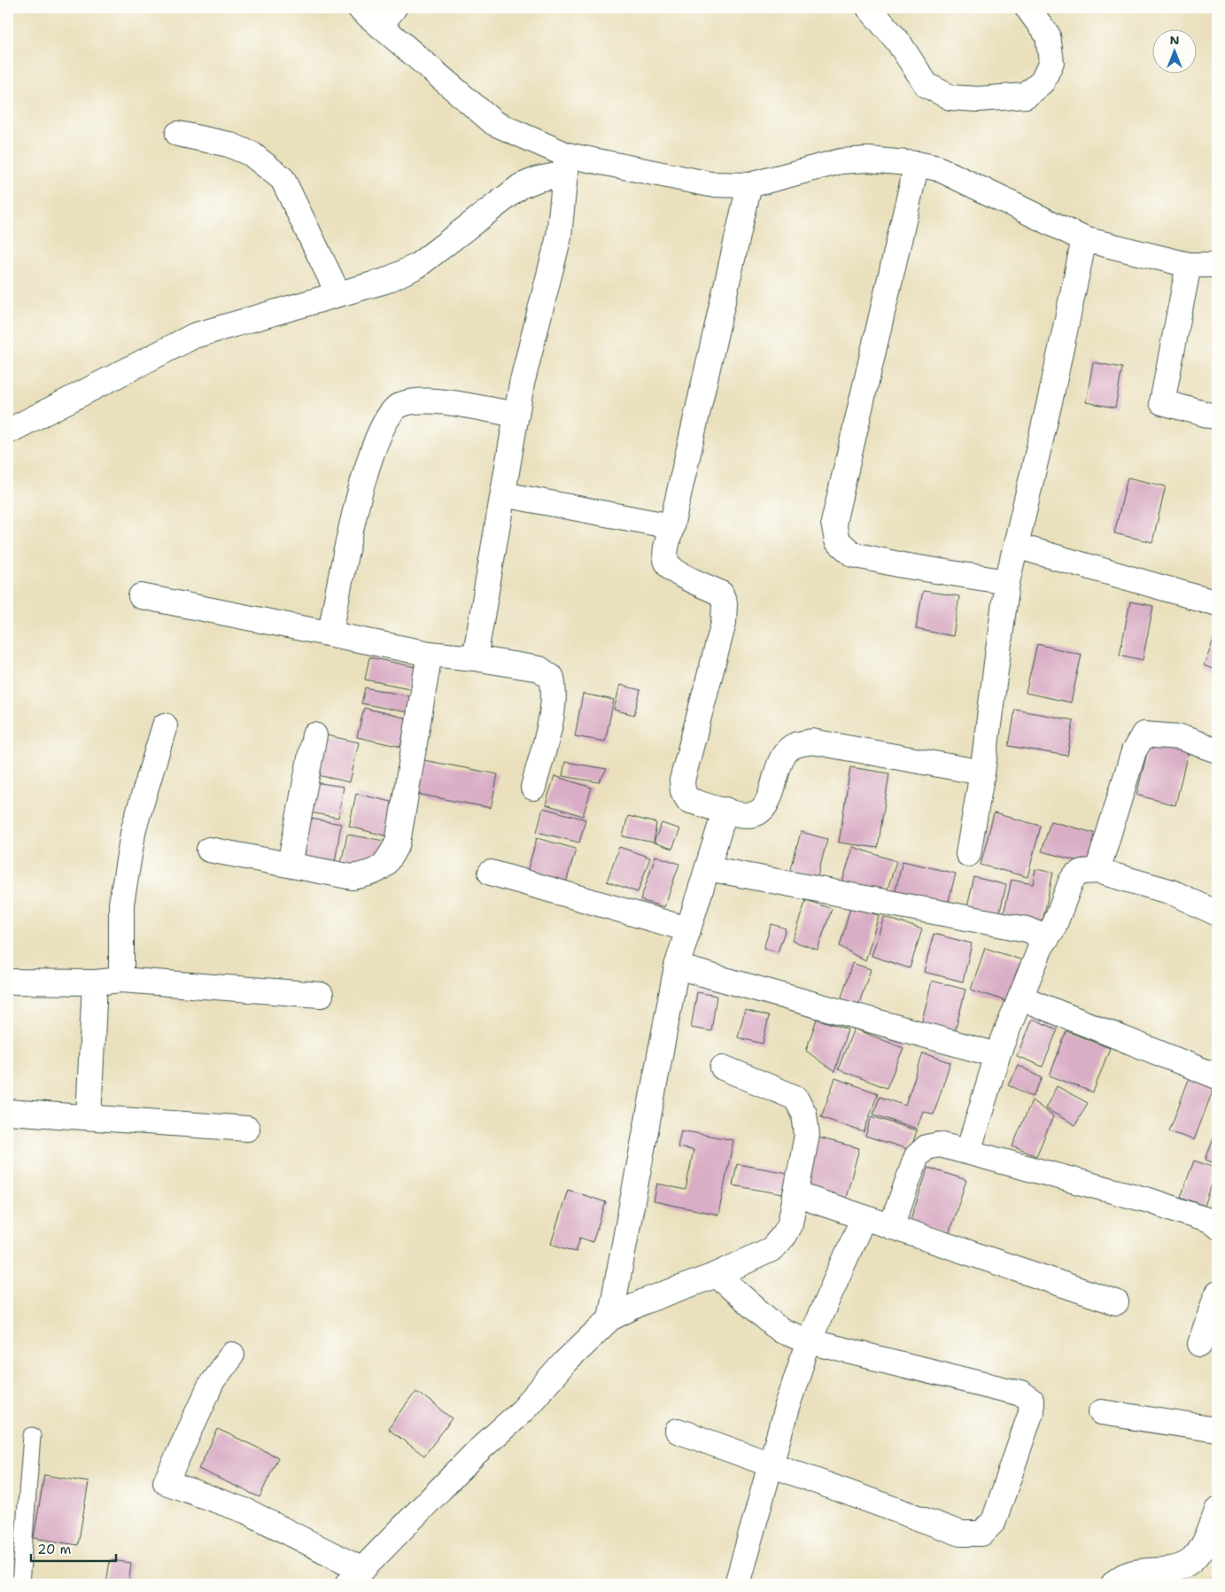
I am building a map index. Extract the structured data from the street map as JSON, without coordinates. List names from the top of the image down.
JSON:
{
  "scale_bar": "20 m",
  "north": "top"
}
